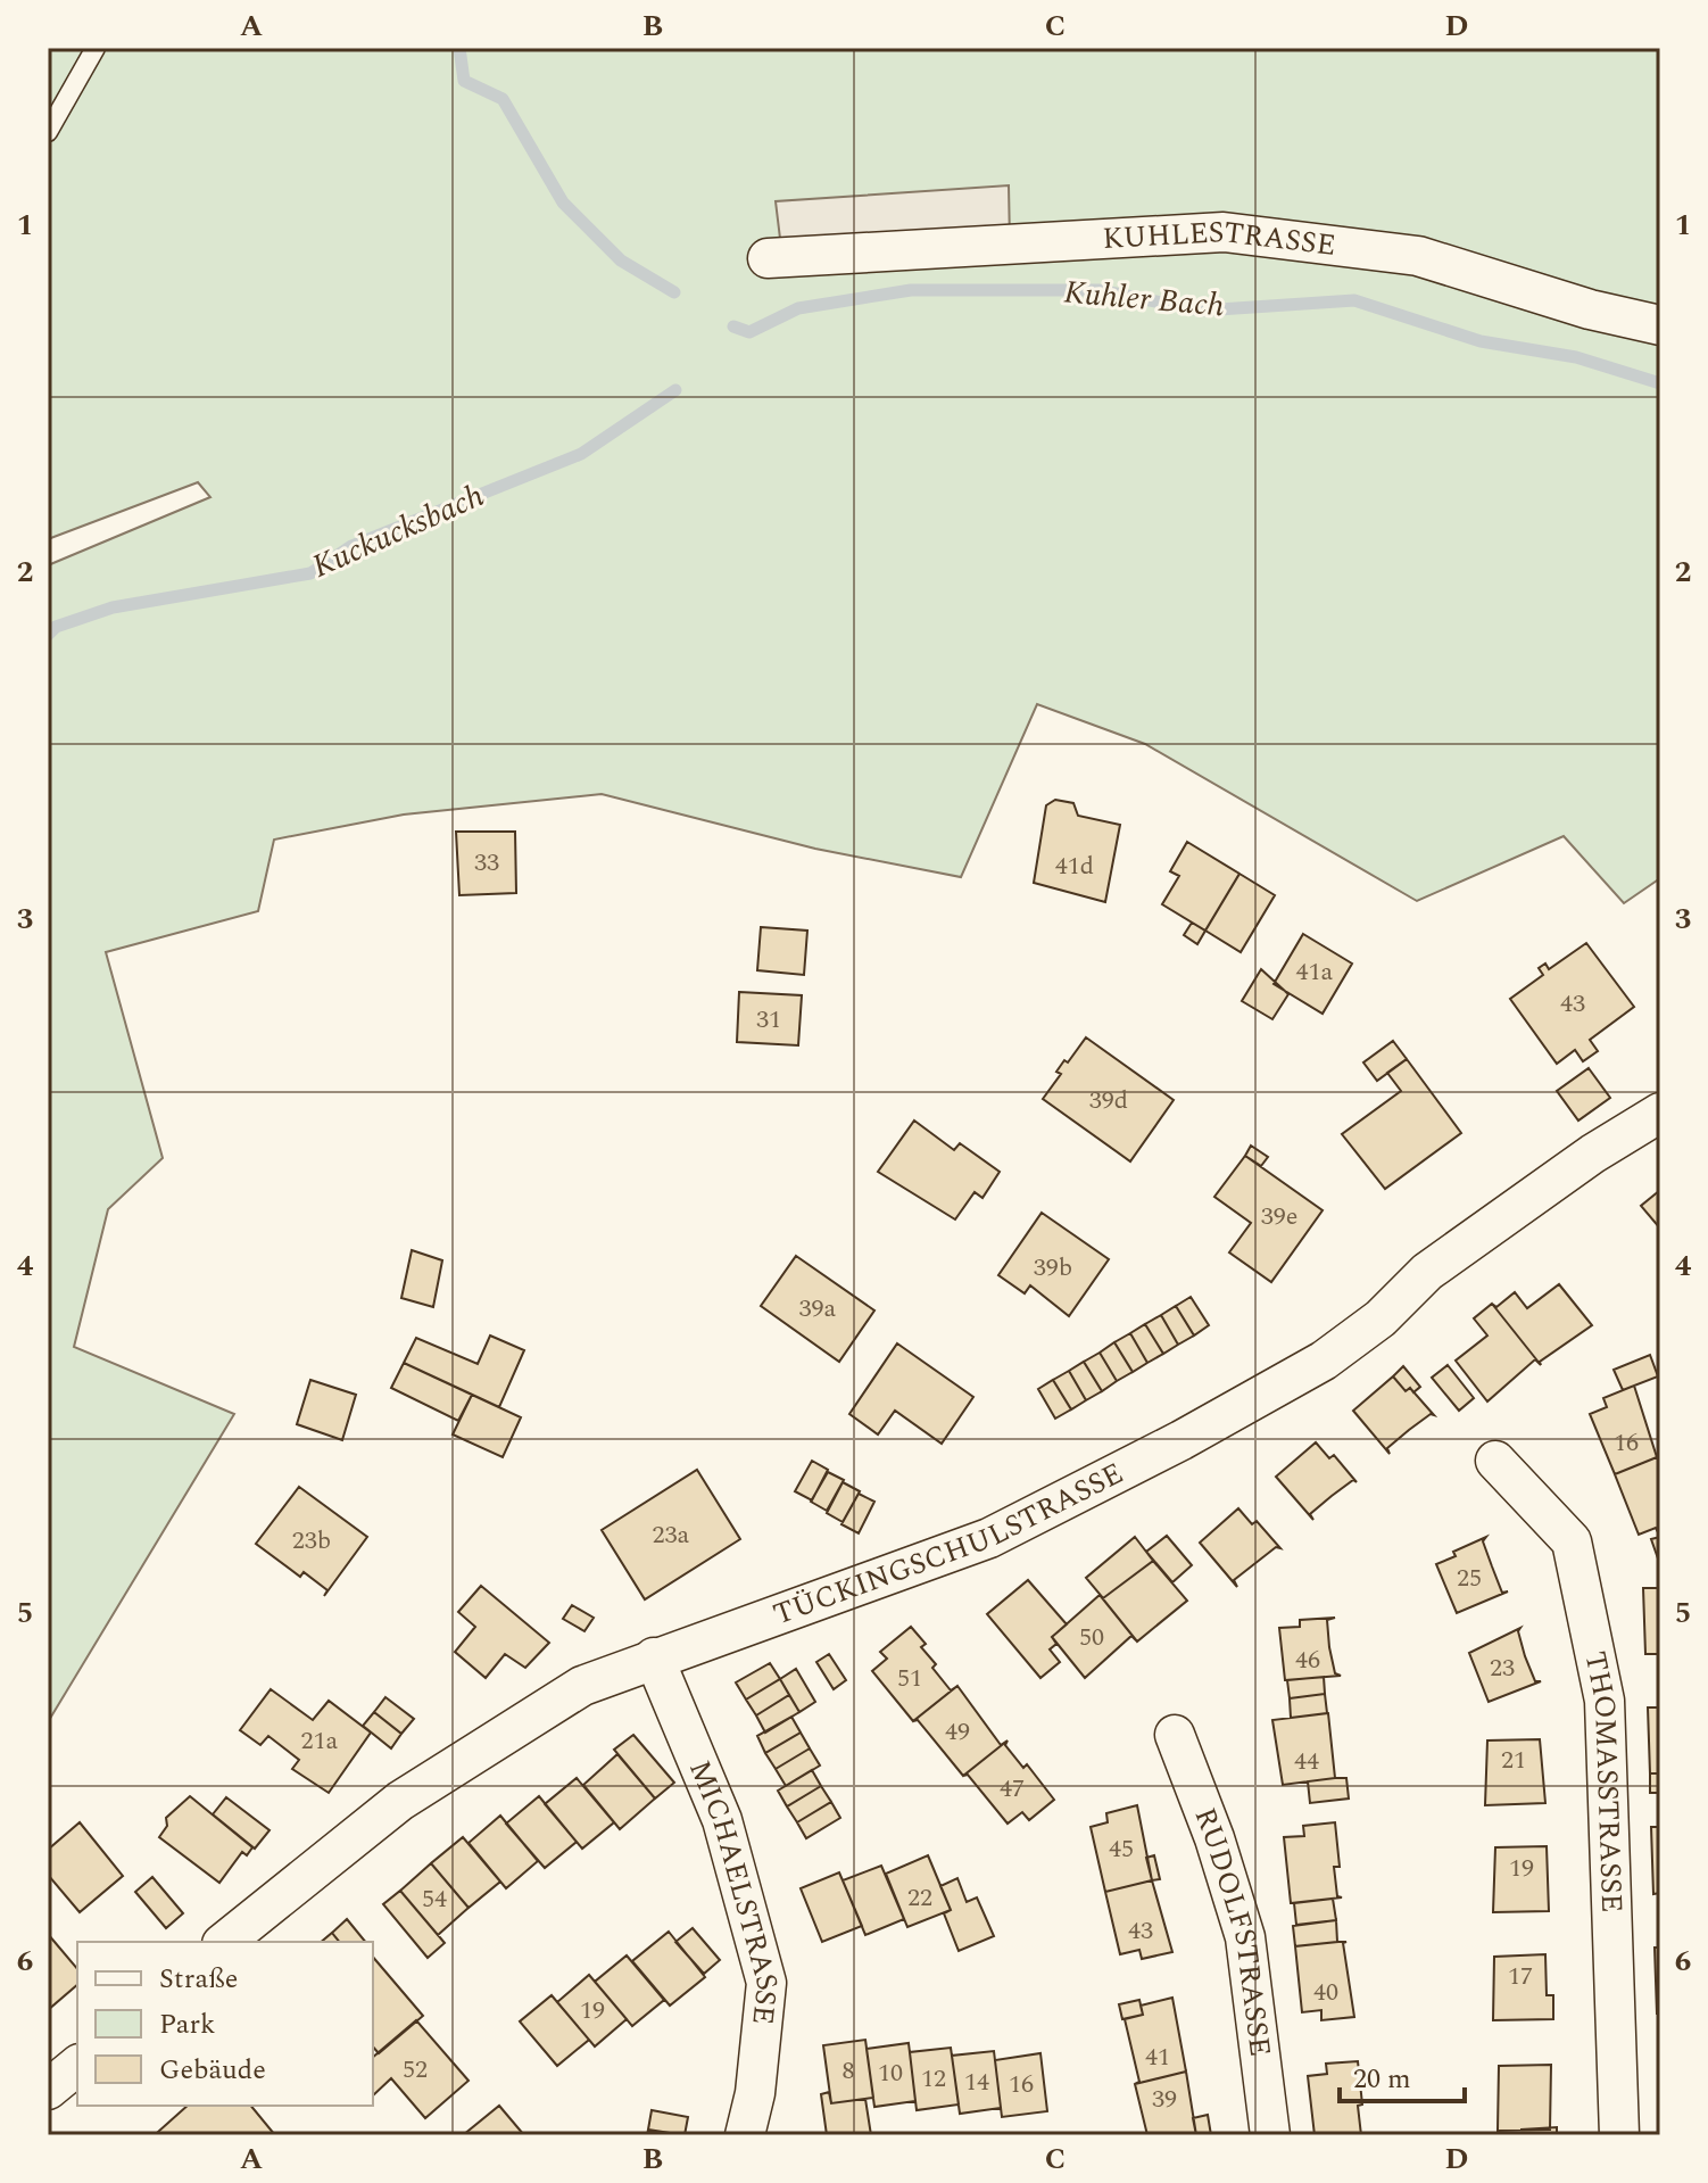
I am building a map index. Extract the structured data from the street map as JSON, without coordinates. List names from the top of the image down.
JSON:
{
  "streets": {
    "street": [
      "KUHLESTRASSE",
      "TÜCKINGSCHULSTRASSE",
      "THOMASSTRASSE",
      "MICHAELSTRASSE",
      "RUDOLFSTRASSE"
    ]
  },
  "crossings": [
    ["TÜCKINGSCHULSTRASSE", "MICHAELSTRASSE"]
  ],
  "water": ["Kuhler Bach", "Kuckucksbach"],
  "house_numbers": [
    "33",
    "41d",
    "41a",
    "43",
    "31",
    "39d",
    "39e",
    "39b",
    "39a",
    "16",
    "23a",
    "23b",
    "25",
    "50",
    "46",
    "23",
    "51",
    "49",
    "21a",
    "21",
    "44",
    "47",
    "45",
    "19",
    "22",
    "54",
    "43",
    "17",
    "40",
    "19",
    "41",
    "52",
    "8",
    "10",
    "12",
    "14",
    "16",
    "39"
  ],
  "legend": ["Straße", "Park", "Gebäude"],
  "scale_bar": "20 m",
  "grid": {
    "columns": [
      "A",
      "B",
      "C",
      "D"
    ],
    "rows": [
      "1",
      "2",
      "3",
      "4",
      "5",
      "6"
    ]
  }
}
